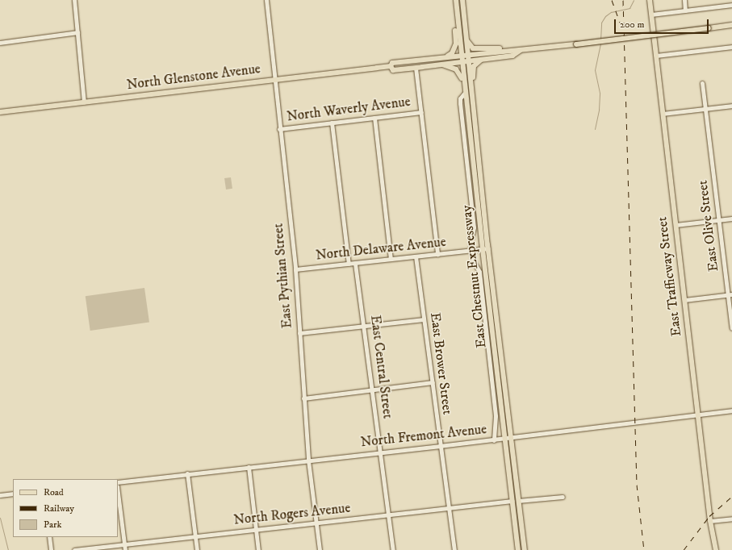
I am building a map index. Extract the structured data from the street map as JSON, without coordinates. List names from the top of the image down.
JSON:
{
  "streets": {
    "main road": ["North Glenstone Avenue", "East Chestnut Expressway", "East Trafficway Street"],
    "street": [
      "North Waverly Avenue",
      "East Olive Street",
      "North Delaware Avenue",
      "East Pythian Street",
      "East Brower Street",
      "East Central Street",
      "North Fremont Avenue",
      "North Rogers Avenue"
    ]
  },
  "crossings": [
    ["North Glenstone Avenue", "East Pythian Street"],
    ["North Glenstone Avenue", "East Chestnut Expressway"],
    ["North Waverly Avenue", "East Pythian Street"],
    ["North Delaware Avenue", "East Pythian Street"],
    ["North Delaware Avenue", "East Chestnut Expressway"],
    ["North Delaware Avenue", "East Brower Street"],
    ["North Delaware Avenue", "East Central Street"],
    ["East Pythian Street", "North Fremont Avenue"],
    ["East Pythian Street", "North Rogers Avenue"],
    ["East Chestnut Expressway", "North Fremont Avenue"],
    ["East Chestnut Expressway", "North Rogers Avenue"],
    ["East Trafficway Street", "North Fremont Avenue"],
    ["East Brower Street", "North Fremont Avenue"],
    ["East Brower Street", "North Rogers Avenue"],
    ["East Central Street", "North Fremont Avenue"],
    ["East Central Street", "North Rogers Avenue"]
  ],
  "legend": ["Road", "Railway", "Park"],
  "scale_bar": "200 m"
}
